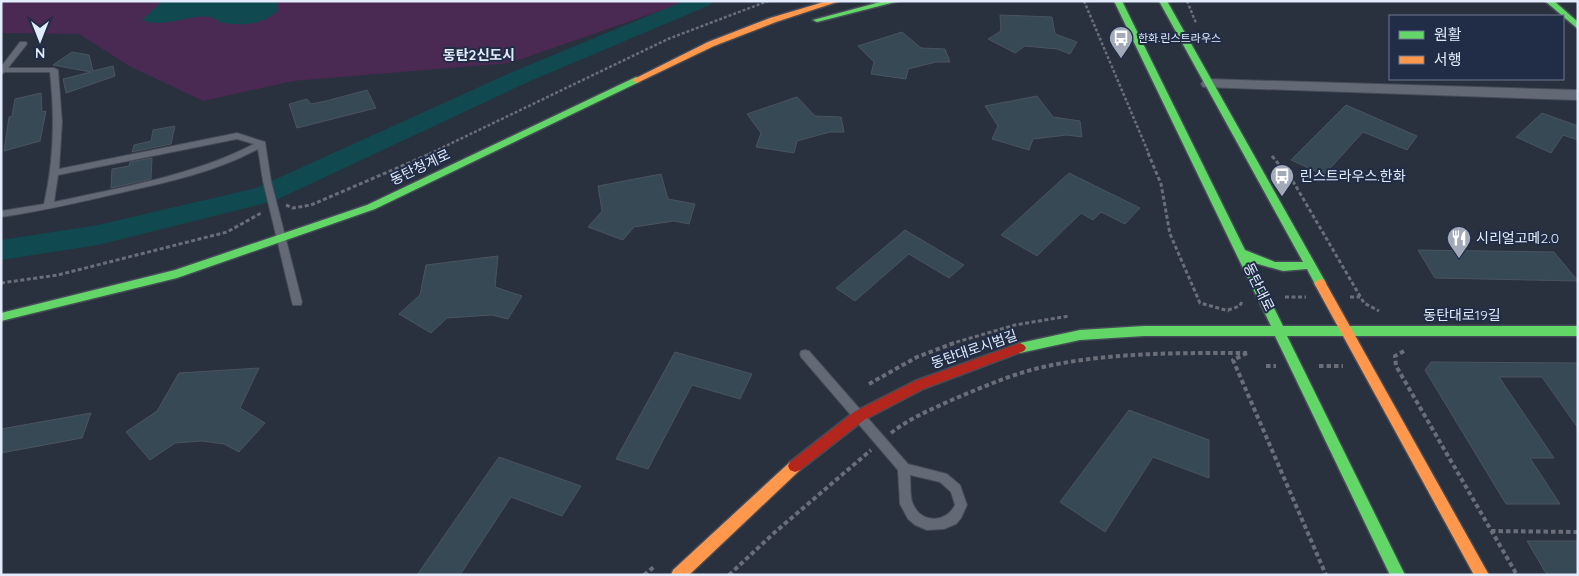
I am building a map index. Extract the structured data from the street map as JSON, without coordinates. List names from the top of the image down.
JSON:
{
  "streets": {
    "street": [
      "동탄청계로",
      "동탄대로",
      "동탄대로19길",
      "동탄대로시범길"
    ]
  },
  "crossings": [
    ["동탄대로", "동탄대로시범길"],
    ["동탄대로19길", "동탄대로시범길"]
  ],
  "districts": ["동탄2신도시"],
  "places": {
    "bus stop": ["한화.린스트라우스", "린스트라우스.한화"],
    "restaurant": ["시리얼고메2.0"]
  },
  "legend": ["원활", "서행"],
  "north": "bottom"
}
